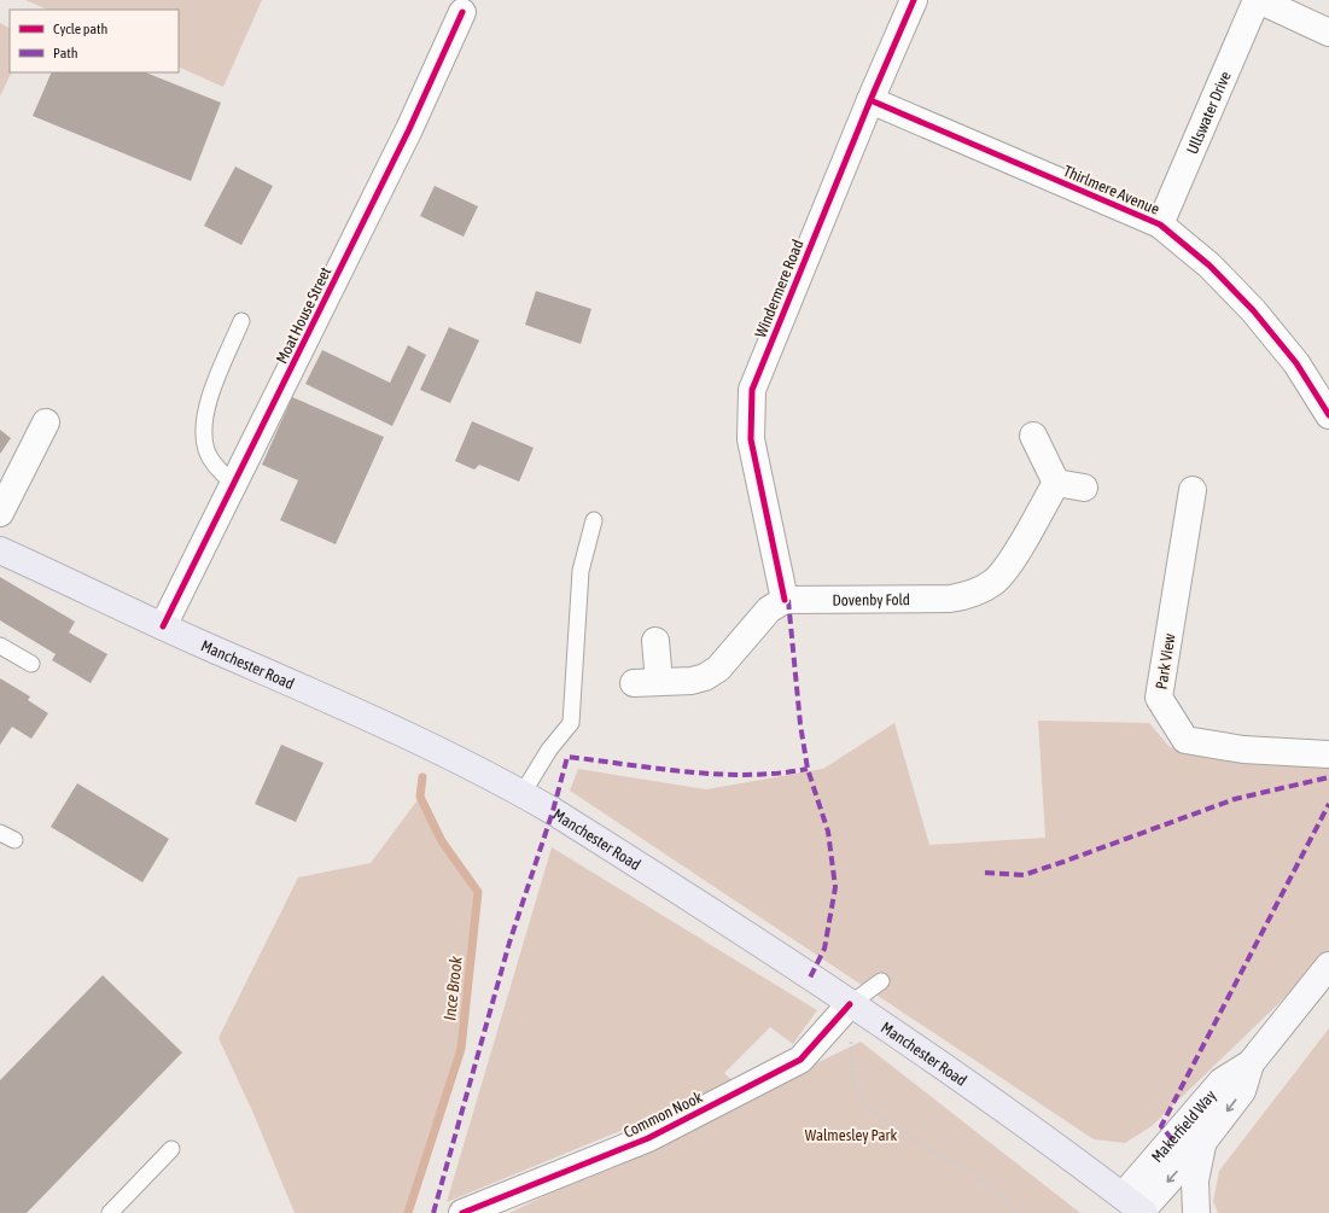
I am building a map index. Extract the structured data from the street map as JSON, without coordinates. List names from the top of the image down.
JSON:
{
  "streets": {
    "highway": ["Manchester Road"],
    "street": [
      "Ullswater Drive",
      "Thirlmere Avenue",
      "Windermere Road",
      "Moat House Street",
      "Dovenby Fold",
      "Park View",
      "Common Nook",
      "Makerfield Way"
    ]
  },
  "crossings": [
    ["Ullswater Drive", "Thirlmere Avenue"],
    ["Thirlmere Avenue", "Windermere Road"],
    ["Windermere Road", "Dovenby Fold"],
    ["Moat House Street", "Manchester Road"],
    ["Manchester Road", "Common Nook"],
    ["Manchester Road", "Makerfield Way"]
  ],
  "water": ["Ince Brook"],
  "parks": ["Walmesley Park"],
  "legend": ["Cycle path", "Path"]
}
